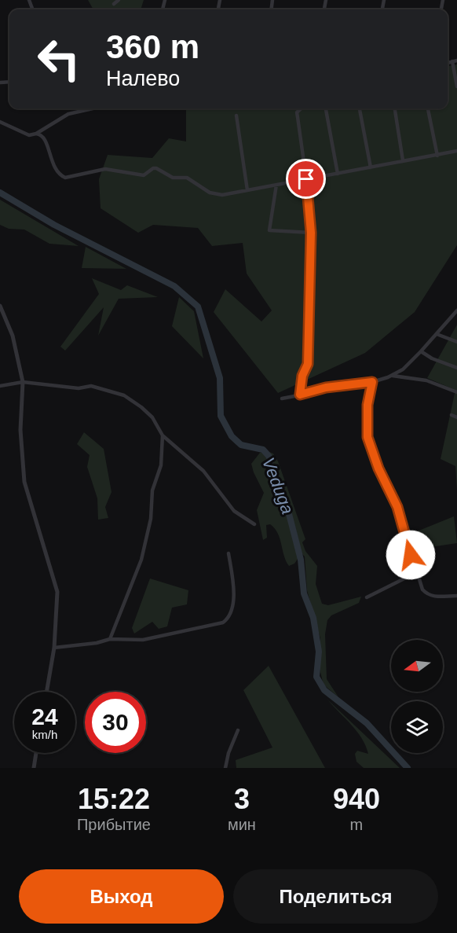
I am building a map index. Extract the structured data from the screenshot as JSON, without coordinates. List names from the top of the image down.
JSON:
{
  "water": ["Veduga"],
  "north": "left",
  "page": {
    "turn": ["360 m", "Налево"],
    "speed": "24 km/h",
    "limit": "30",
    "eta": [
      "15:22",
      "Прибытие",
      "3",
      "мин",
      "940",
      "m"
    ],
    "buttons": ["Выход", "Поделиться"]
  }
}
